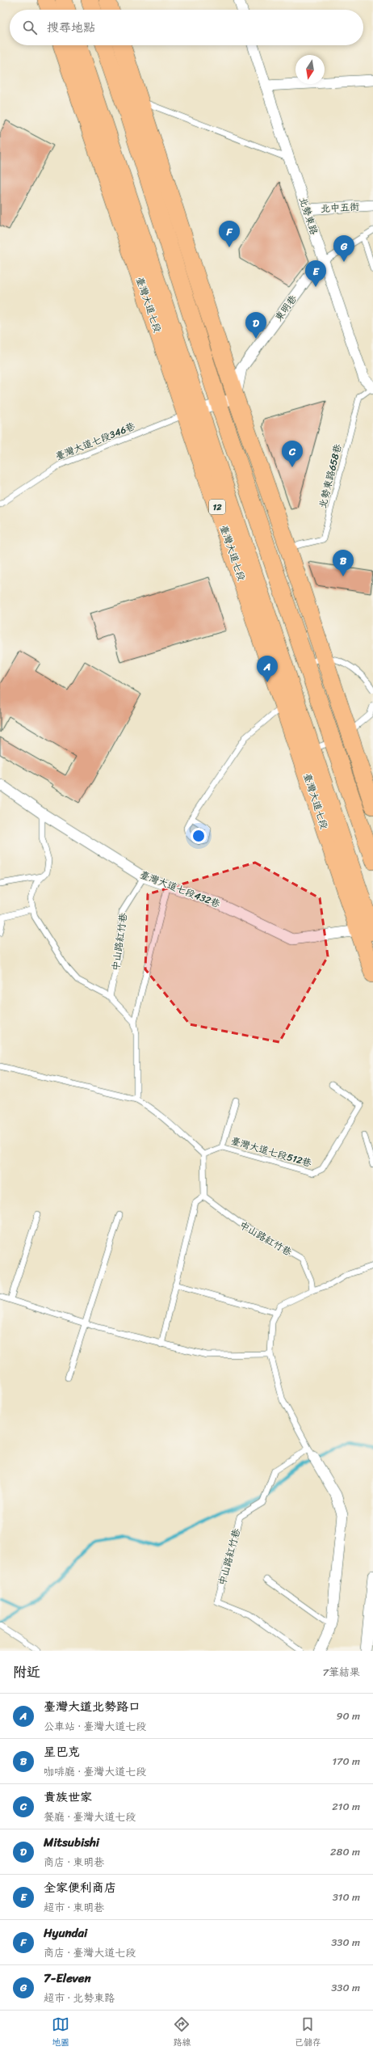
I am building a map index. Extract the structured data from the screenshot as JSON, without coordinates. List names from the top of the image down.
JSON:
{
  "streets": {
    "main road": ["臺灣大道七段", "12"],
    "street": [
      "北中五街",
      "北勢東路",
      "東明巷",
      "臺灣大道七段432巷"
    ],
    "lane": [
      "臺灣大道七段346巷",
      "北勢東路658巷",
      "中山路紅竹巷",
      "臺灣大道七段512巷"
    ]
  },
  "crossings": [
    ["北中五街", "北勢東路"],
    ["北勢東路", "東明巷"],
    ["北勢東路", "北勢東路658巷"],
    ["臺灣大道七段", "臺灣大道七段346巷"],
    ["臺灣大道七段", "臺灣大道七段432巷"],
    ["臺灣大道七段432巷", "中山路紅竹巷"]
  ],
  "north": "bottom",
  "page": {
    "search": "搜尋地點",
    "pins": [
      "F",
      "G",
      "E",
      "D",
      "C",
      "B",
      "A"
    ],
    "heading": ["附近", "7筆結果"],
    "list": [
      {
        "mark": "A",
        "name": "臺灣大道北勢路口",
        "note": "公車站 · 臺灣大道七段",
        "value": "90 m"
      },
      {
        "mark": "B",
        "name": "星巴克",
        "note": "咖啡廳 · 臺灣大道七段",
        "value": "170 m"
      },
      {
        "mark": "C",
        "name": "貴族世家",
        "note": "餐廳 · 臺灣大道七段",
        "value": "210 m"
      },
      {
        "mark": "D",
        "name": "Mitsubishi",
        "note": "商店 · 東明巷",
        "value": "280 m"
      },
      {
        "mark": "E",
        "name": "全家便利商店",
        "note": "超市 · 東明巷",
        "value": "310 m"
      },
      {
        "mark": "F",
        "name": "Hyundai",
        "note": "商店 · 臺灣大道七段",
        "value": "330 m"
      },
      {
        "mark": "G",
        "name": "7-Eleven",
        "note": "超市 · 北勢東路",
        "value": "330 m"
      }
    ],
    "nav": ["地圖", "路線", "已儲存"]
  }
}
